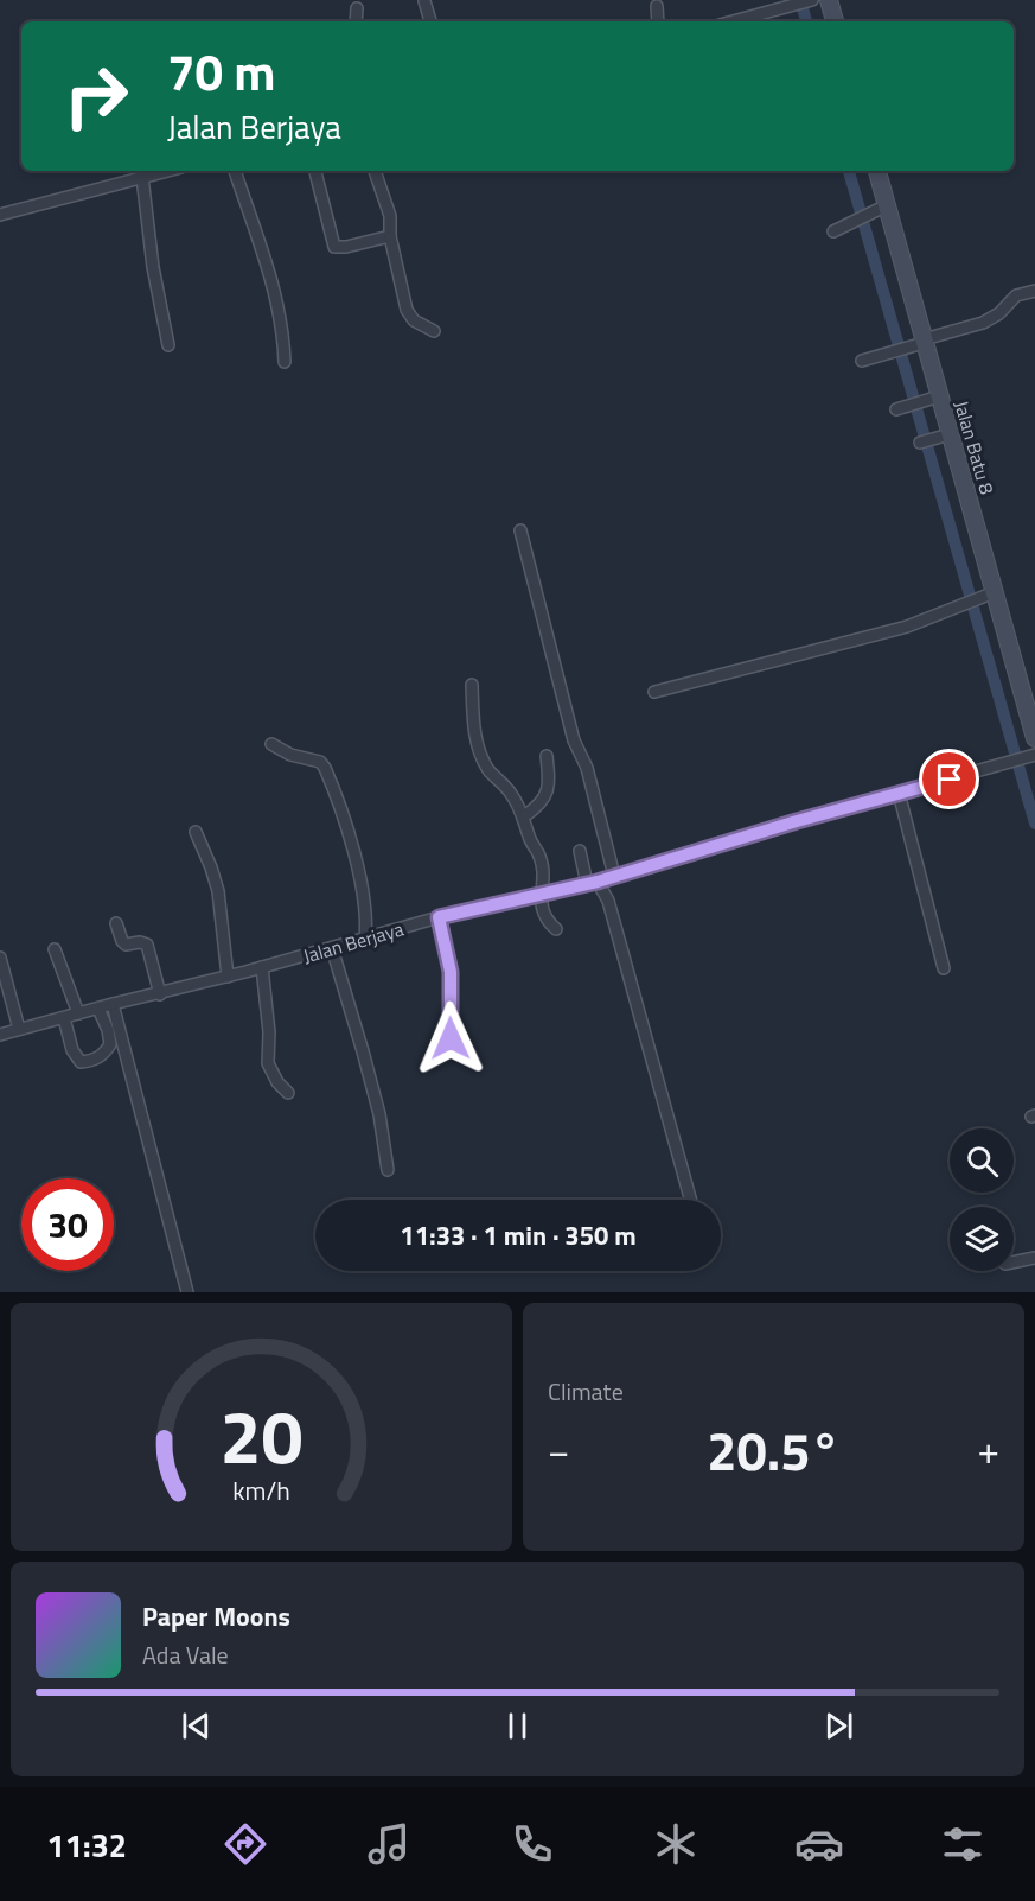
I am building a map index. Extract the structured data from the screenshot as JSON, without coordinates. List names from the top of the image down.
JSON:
{
  "streets": {
    "street": ["Jalan Batu 8", "Jalan Berjaya"]
  },
  "page": {
    "turn": ["70 m", "Jalan Berjaya"],
    "limit": "30",
    "trip": "11:33 · 1 min · 350 m",
    "tile": "Climate",
    "heat": ["−", "20.5°", "+"],
    "song": ["Paper Moons", "Ada Vale"],
    "tabs": "11:32",
    "gauge": ["20", "km/h"]
  }
}
